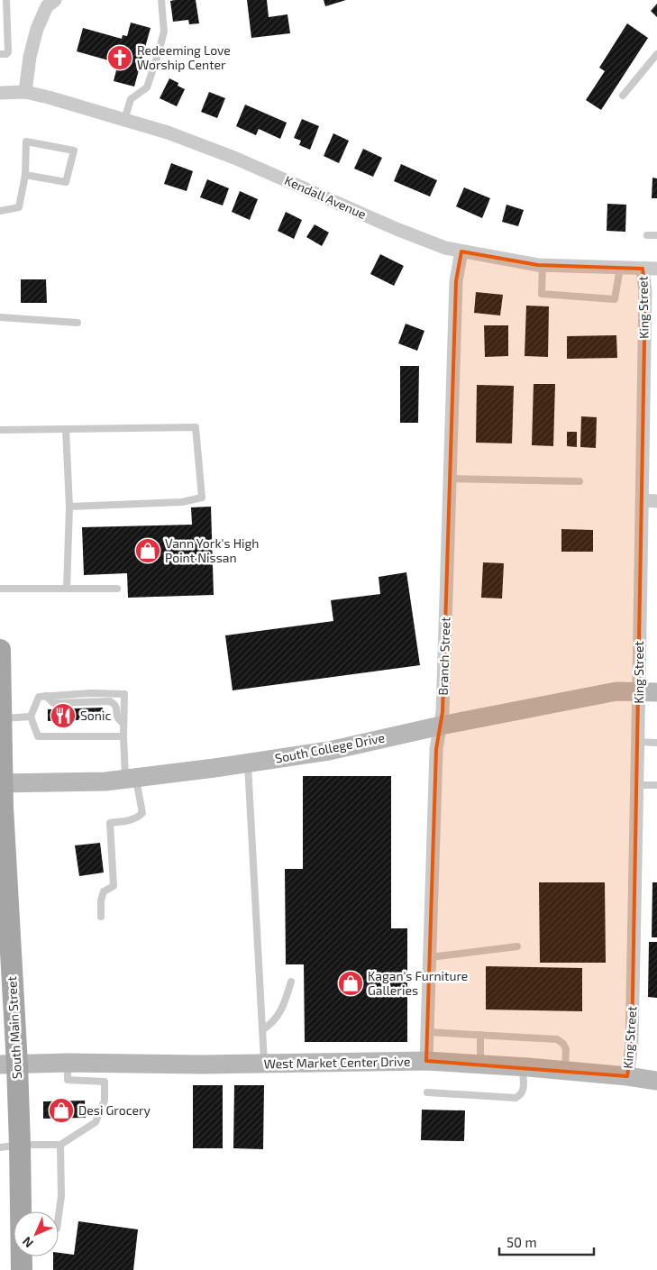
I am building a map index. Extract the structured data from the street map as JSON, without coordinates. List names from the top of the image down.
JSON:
{
  "streets": {
    "main road": ["South College Drive", "South Main Street", "West Market Center Drive"],
    "street": ["Kendall Avenue", "King Street", "Branch Street"]
  },
  "crossings": [
    ["Kendall Avenue", "King Street"],
    ["Kendall Avenue", "Branch Street"],
    ["King Street", "South College Drive"],
    ["King Street", "West Market Center Drive"],
    ["Branch Street", "South College Drive"],
    ["Branch Street", "West Market Center Drive"],
    ["South College Drive", "South Main Street"],
    ["South Main Street", "West Market Center Drive"]
  ],
  "places": {
    "church": ["Redeeming Love Worship Center"],
    "shop": ["Vann York's High Point Nissan", "Kagan's Furniture Galleries", "Desi Grocery"],
    "restaurant": ["Sonic"]
  },
  "scale_bar": "50 m",
  "north": "bottom left"
}
